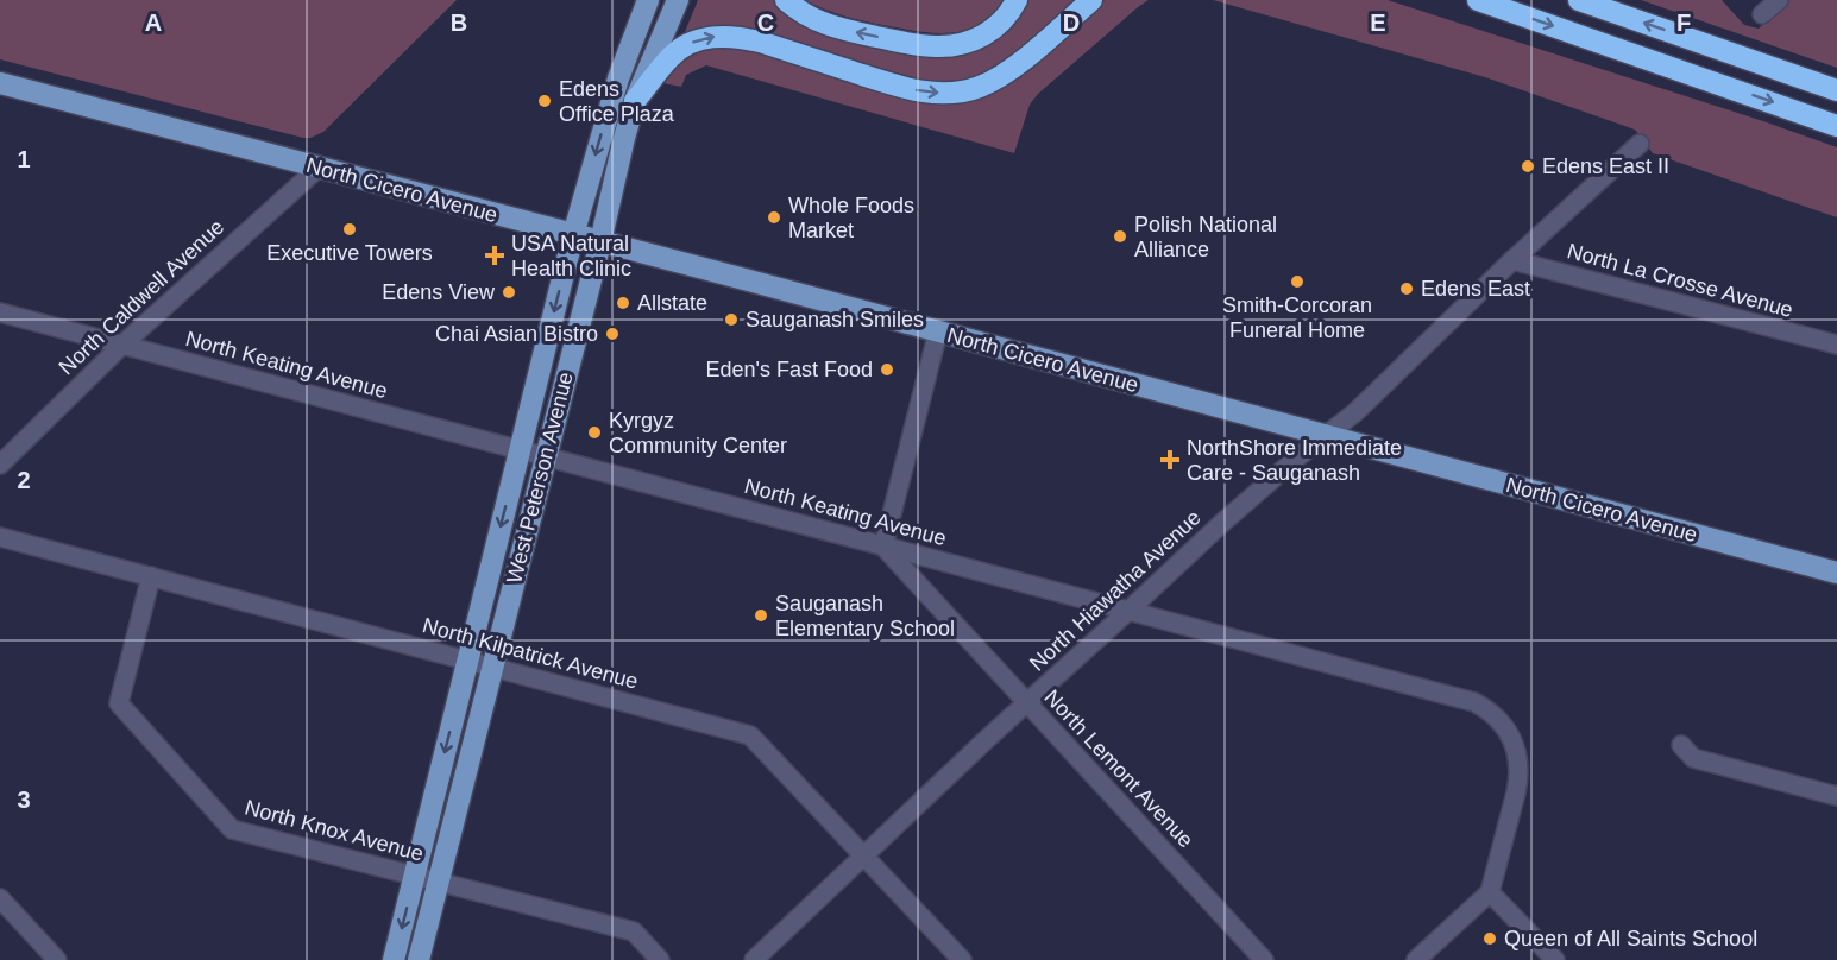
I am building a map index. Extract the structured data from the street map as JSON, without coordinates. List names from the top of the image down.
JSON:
{
  "streets": {
    "main road": ["North Cicero Avenue", "West Peterson Avenue"],
    "street": [
      "North La Crosse Avenue",
      "North Caldwell Avenue",
      "North Keating Avenue",
      "North Hiawatha Avenue",
      "North Kilpatrick Avenue",
      "North Lemont Avenue",
      "North Knox Avenue"
    ]
  },
  "crossings": [
    ["North Cicero Avenue", "North Caldwell Avenue"],
    ["North Cicero Avenue", "West Peterson Avenue"],
    ["North Cicero Avenue", "North Hiawatha Avenue"],
    ["North La Crosse Avenue", "North Hiawatha Avenue"],
    ["North Caldwell Avenue", "North Keating Avenue"],
    ["North Keating Avenue", "West Peterson Avenue"],
    ["North Keating Avenue", "North Hiawatha Avenue"],
    ["North Keating Avenue", "North Lemont Avenue"],
    ["West Peterson Avenue", "North Kilpatrick Avenue"],
    ["West Peterson Avenue", "North Knox Avenue"],
    ["North Hiawatha Avenue", "North Kilpatrick Avenue"],
    ["North Hiawatha Avenue", "North Lemont Avenue"],
    ["North Kilpatrick Avenue", "North Knox Avenue"]
  ],
  "places": {
    "other": [
      "Edens Office Plaza",
      "Edens East II",
      "Whole Foods Market",
      "Executive Towers",
      "Polish National Alliance",
      "Smith-Corcoran Funeral Home",
      "Edens East",
      "Edens View",
      "Allstate",
      "Sauganash Smiles",
      "Chai Asian Bistro",
      "Eden's Fast Food",
      "Kyrgyz Community Center",
      "Sauganash Elementary School",
      "Queen of All Saints School"
    ],
    "health": ["USA Natural Health Clinic", "NorthShore Immediate Care - Sauganash"]
  },
  "grid": {
    "columns": [
      "A",
      "B",
      "C",
      "D",
      "E",
      "F"
    ],
    "rows": ["1", "2", "3"]
  }
}
